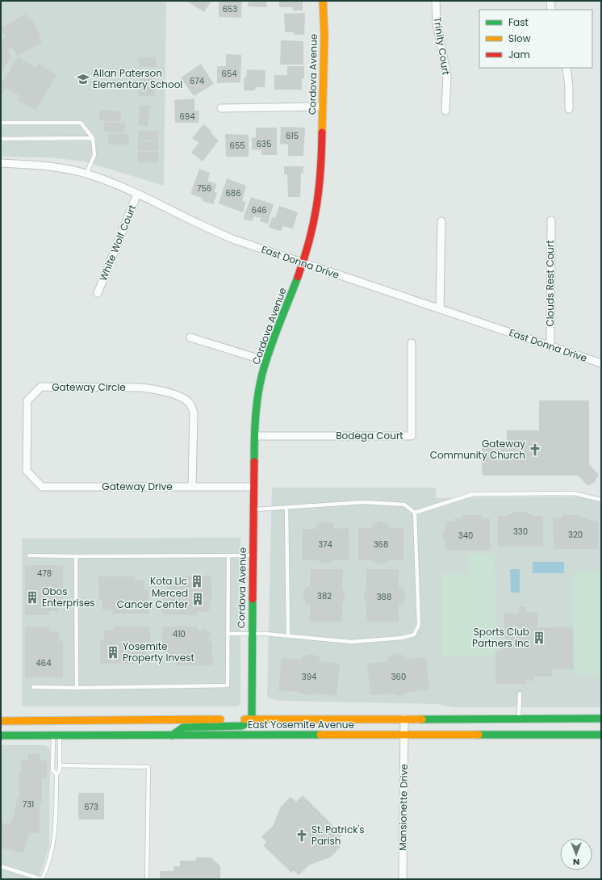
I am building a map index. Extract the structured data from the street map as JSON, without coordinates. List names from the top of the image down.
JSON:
{
  "streets": {
    "main road": ["Cordova Avenue", "East Yosemite Avenue"],
    "street": [
      "Trinity Court",
      "White Wolf Court",
      "East Donna Drive",
      "Clouds Rest Court",
      "Gateway Circle",
      "Bodega Court",
      "Gateway Drive",
      "Mansionette Drive"
    ]
  },
  "crossings": [
    ["Cordova Avenue", "East Donna Drive"],
    ["Cordova Avenue", "Bodega Court"],
    ["Cordova Avenue", "Gateway Drive"],
    ["Cordova Avenue", "East Yosemite Avenue"],
    ["White Wolf Court", "East Donna Drive"],
    ["East Donna Drive", "Clouds Rest Court"],
    ["Gateway Circle", "Gateway Drive"],
    ["East Yosemite Avenue", "Mansionette Drive"]
  ],
  "places": {
    "school or university": ["Allan Paterson Elementary School"],
    "church": ["Gateway Community Church", "St. Patrick's Parish"],
    "building": [
      "Kota Llc",
      "Obos Enterprises",
      "Merced Cancer Center",
      "Sports Club Partners Inc",
      "Yosemite Property Invest"
    ]
  },
  "house_numbers": [
    "653",
    "654",
    "674",
    "694",
    "615",
    "635",
    "655",
    "756",
    "686",
    "646",
    "330",
    "320",
    "340",
    "374",
    "368",
    "478",
    "382",
    "388",
    "410",
    "464",
    "394",
    "360",
    "731",
    "673"
  ],
  "legend": ["Fast", "Slow", "Jam"],
  "north": "bottom"
}
